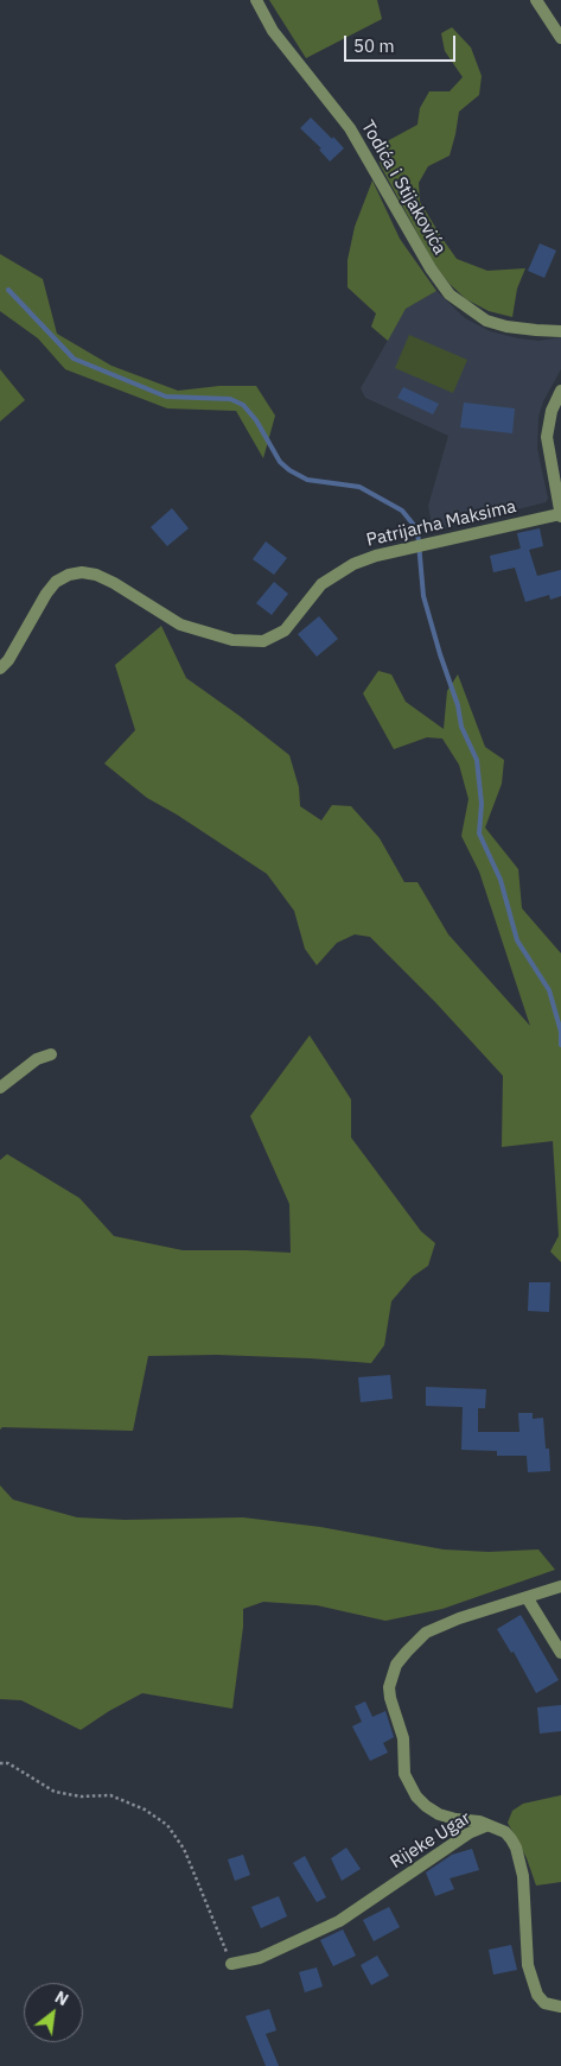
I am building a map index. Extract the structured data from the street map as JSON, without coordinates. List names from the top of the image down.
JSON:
{
  "streets": {
    "street": ["Todića i Stijakovića", "Patrijarha Maksima", "Rijeke Ugar"]
  },
  "scale_bar": "50 m",
  "north": "top right"
}
